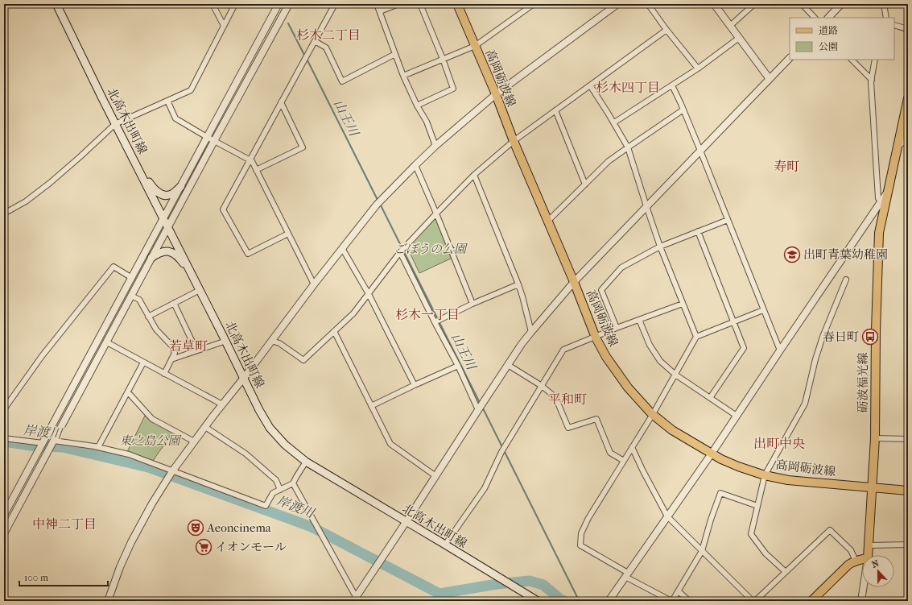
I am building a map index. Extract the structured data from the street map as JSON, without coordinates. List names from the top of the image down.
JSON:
{
  "streets": {
    "main road": ["高岡砺波線", "北高木出町線", "砺波福光線"]
  },
  "crossings": [
    ["高岡砺波線", "砺波福光線"]
  ],
  "districts": [
    "杉木二丁目",
    "杉木四丁目",
    "寿町",
    "杉木一丁目",
    "若草町",
    "平和町",
    "出町中央",
    "中神二丁目"
  ],
  "water": ["山王川", "岸渡川"],
  "parks": ["ごぼうの公園", "東之島公園"],
  "places": {
    "school or university": ["出町青葉幼稚園"],
    "bus stop": ["春日町"],
    "theatre": ["Aeoncinema"],
    "supermarket": ["イオンモール"]
  },
  "legend": ["道路", "公園"],
  "scale_bar": "100 m",
  "north": "top"
}
